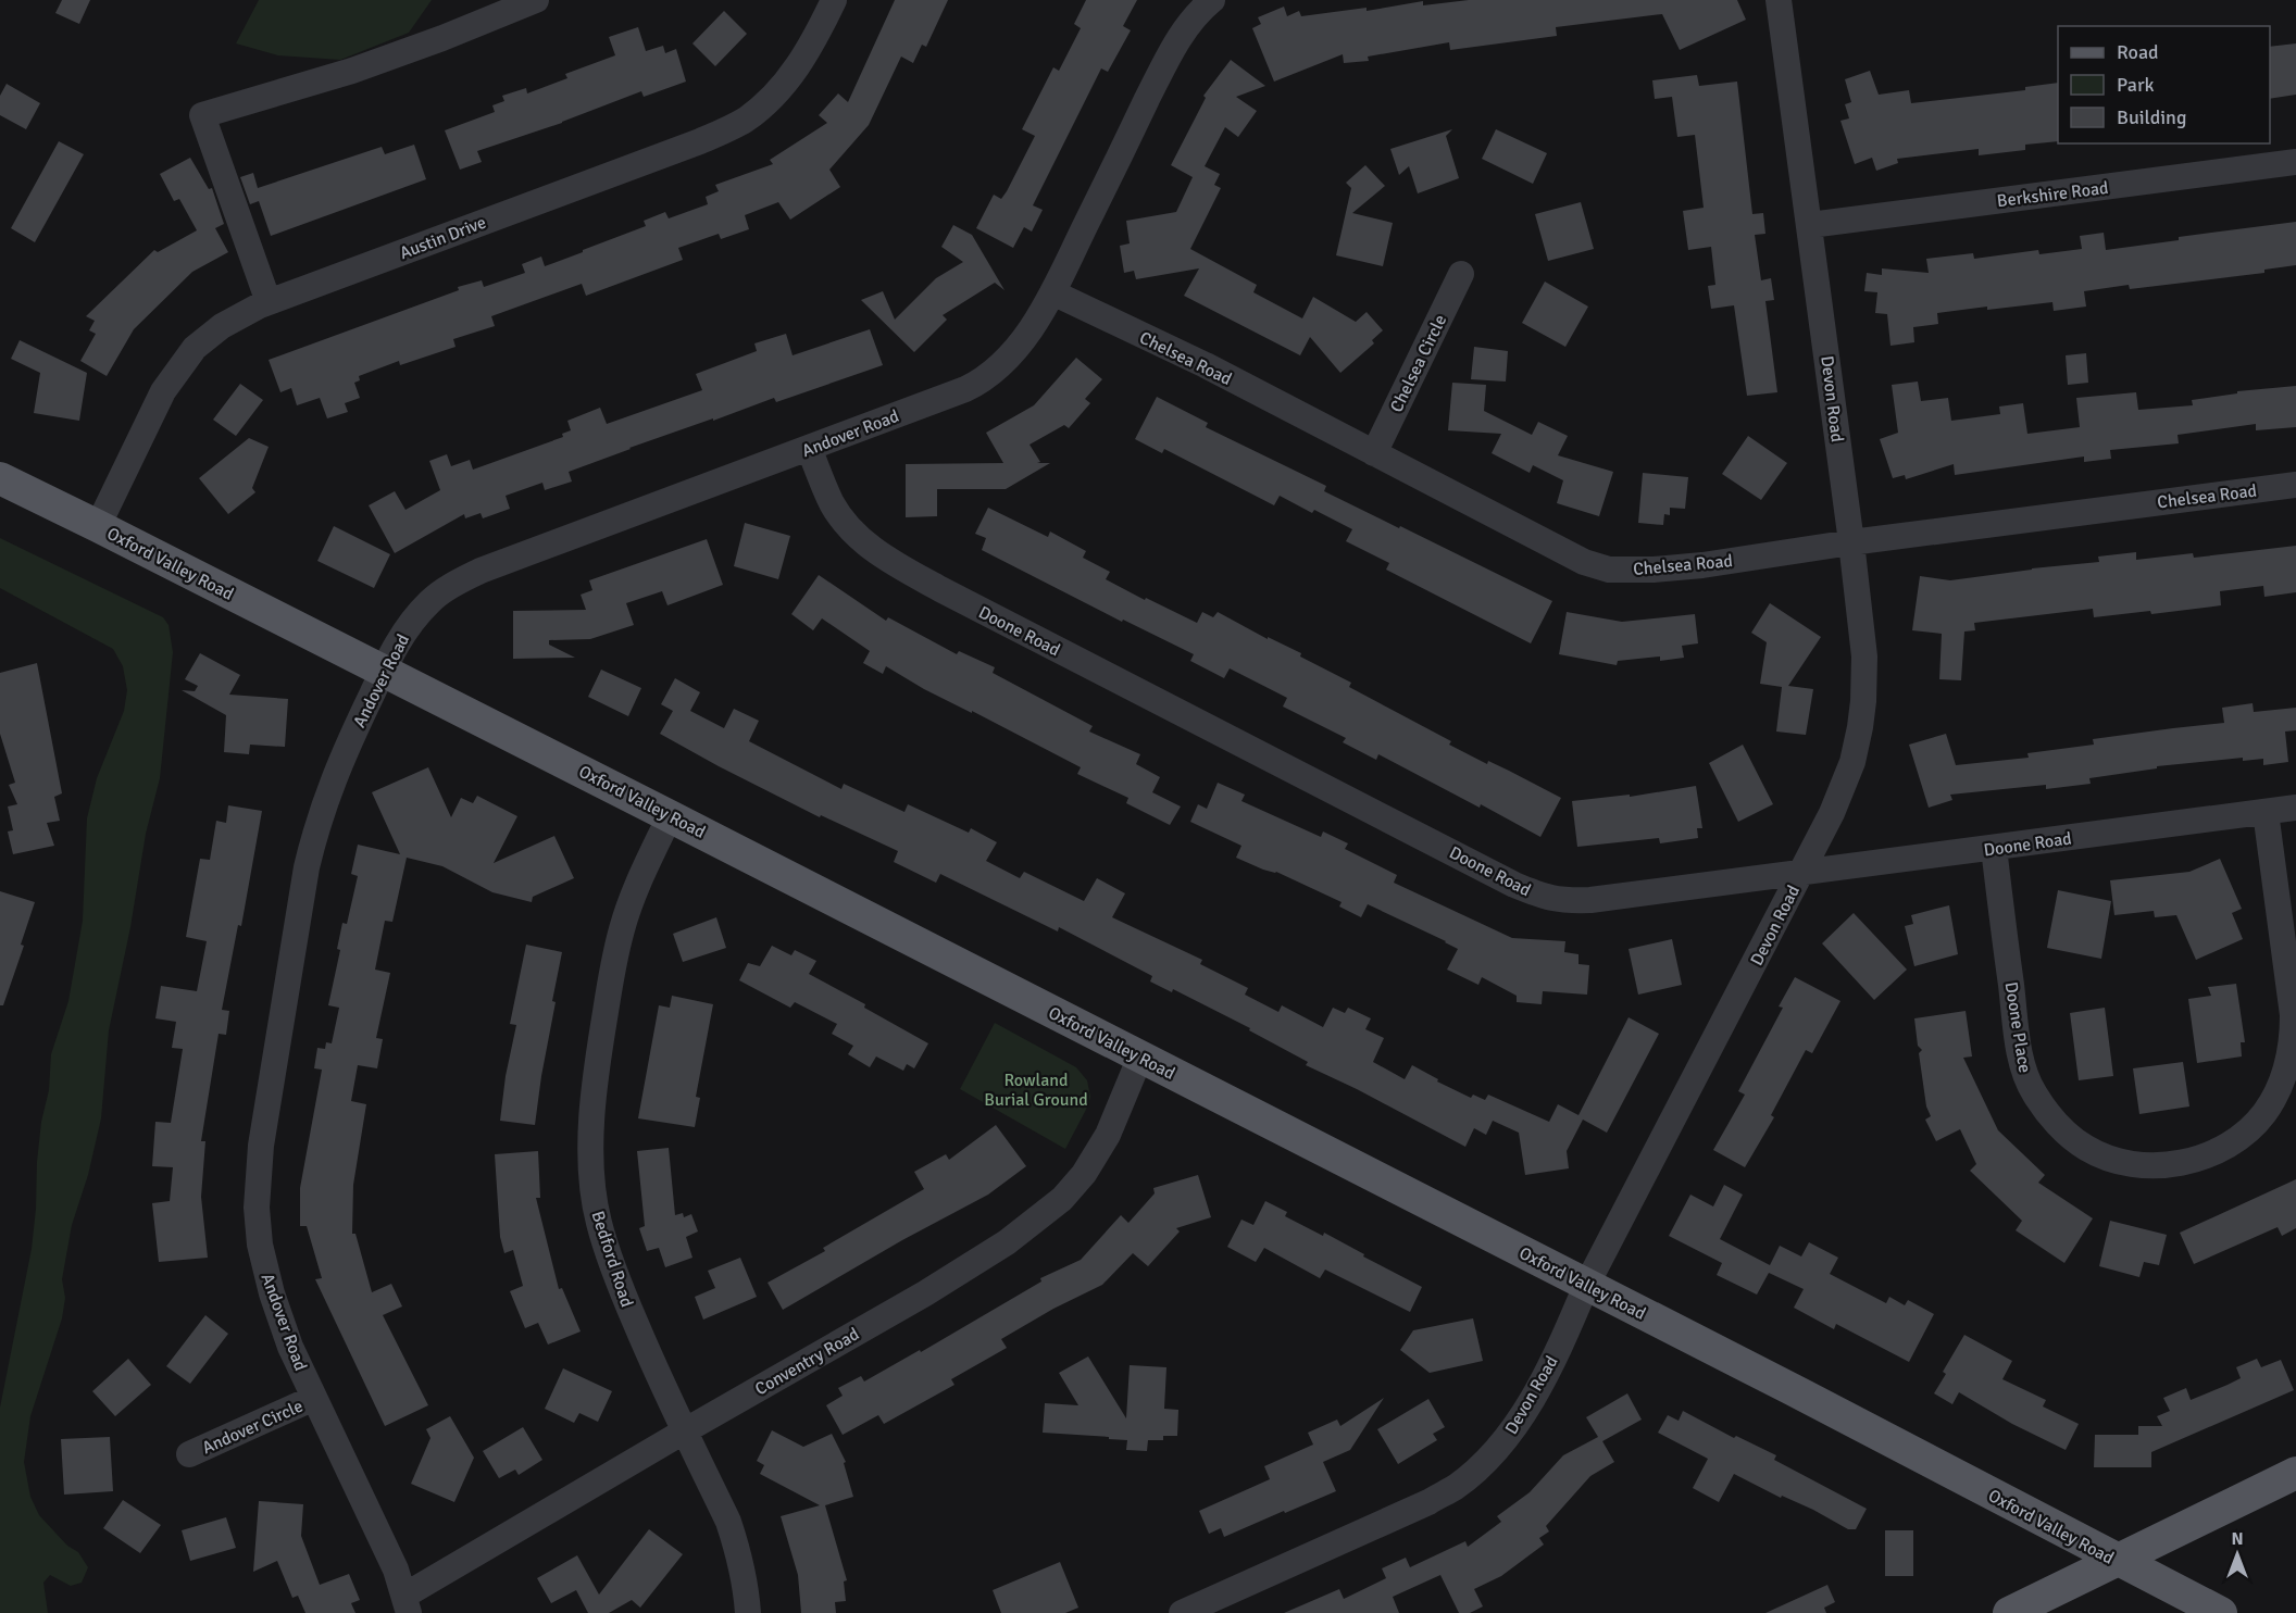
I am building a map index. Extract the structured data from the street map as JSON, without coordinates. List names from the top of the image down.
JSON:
{
  "streets": {
    "main road": ["Oxford Valley Road"],
    "street": [
      "Berkshire Road",
      "Austin Drive",
      "Chelsea Road",
      "Chelsea Circle",
      "Devon Road",
      "Andover Road",
      "Doone Road",
      "Doone Place",
      "Bedford Road",
      "Conventry Road",
      "Andover Circle"
    ]
  },
  "crossings": [
    ["Berkshire Road", "Devon Road"],
    ["Austin Drive", "Oxford Valley Road"],
    ["Chelsea Road", "Chelsea Circle"],
    ["Chelsea Road", "Devon Road"],
    ["Chelsea Road", "Andover Road"],
    ["Devon Road", "Oxford Valley Road"],
    ["Devon Road", "Doone Road"],
    ["Andover Road", "Oxford Valley Road"],
    ["Andover Road", "Doone Road"],
    ["Andover Road", "Conventry Road"],
    ["Andover Road", "Andover Circle"],
    ["Oxford Valley Road", "Bedford Road"],
    ["Oxford Valley Road", "Conventry Road"],
    ["Doone Road", "Doone Place"],
    ["Bedford Road", "Conventry Road"]
  ],
  "parks": ["Rowland Burial Ground"],
  "legend": ["Road", "Park", "Building"],
  "north": "top"
}
